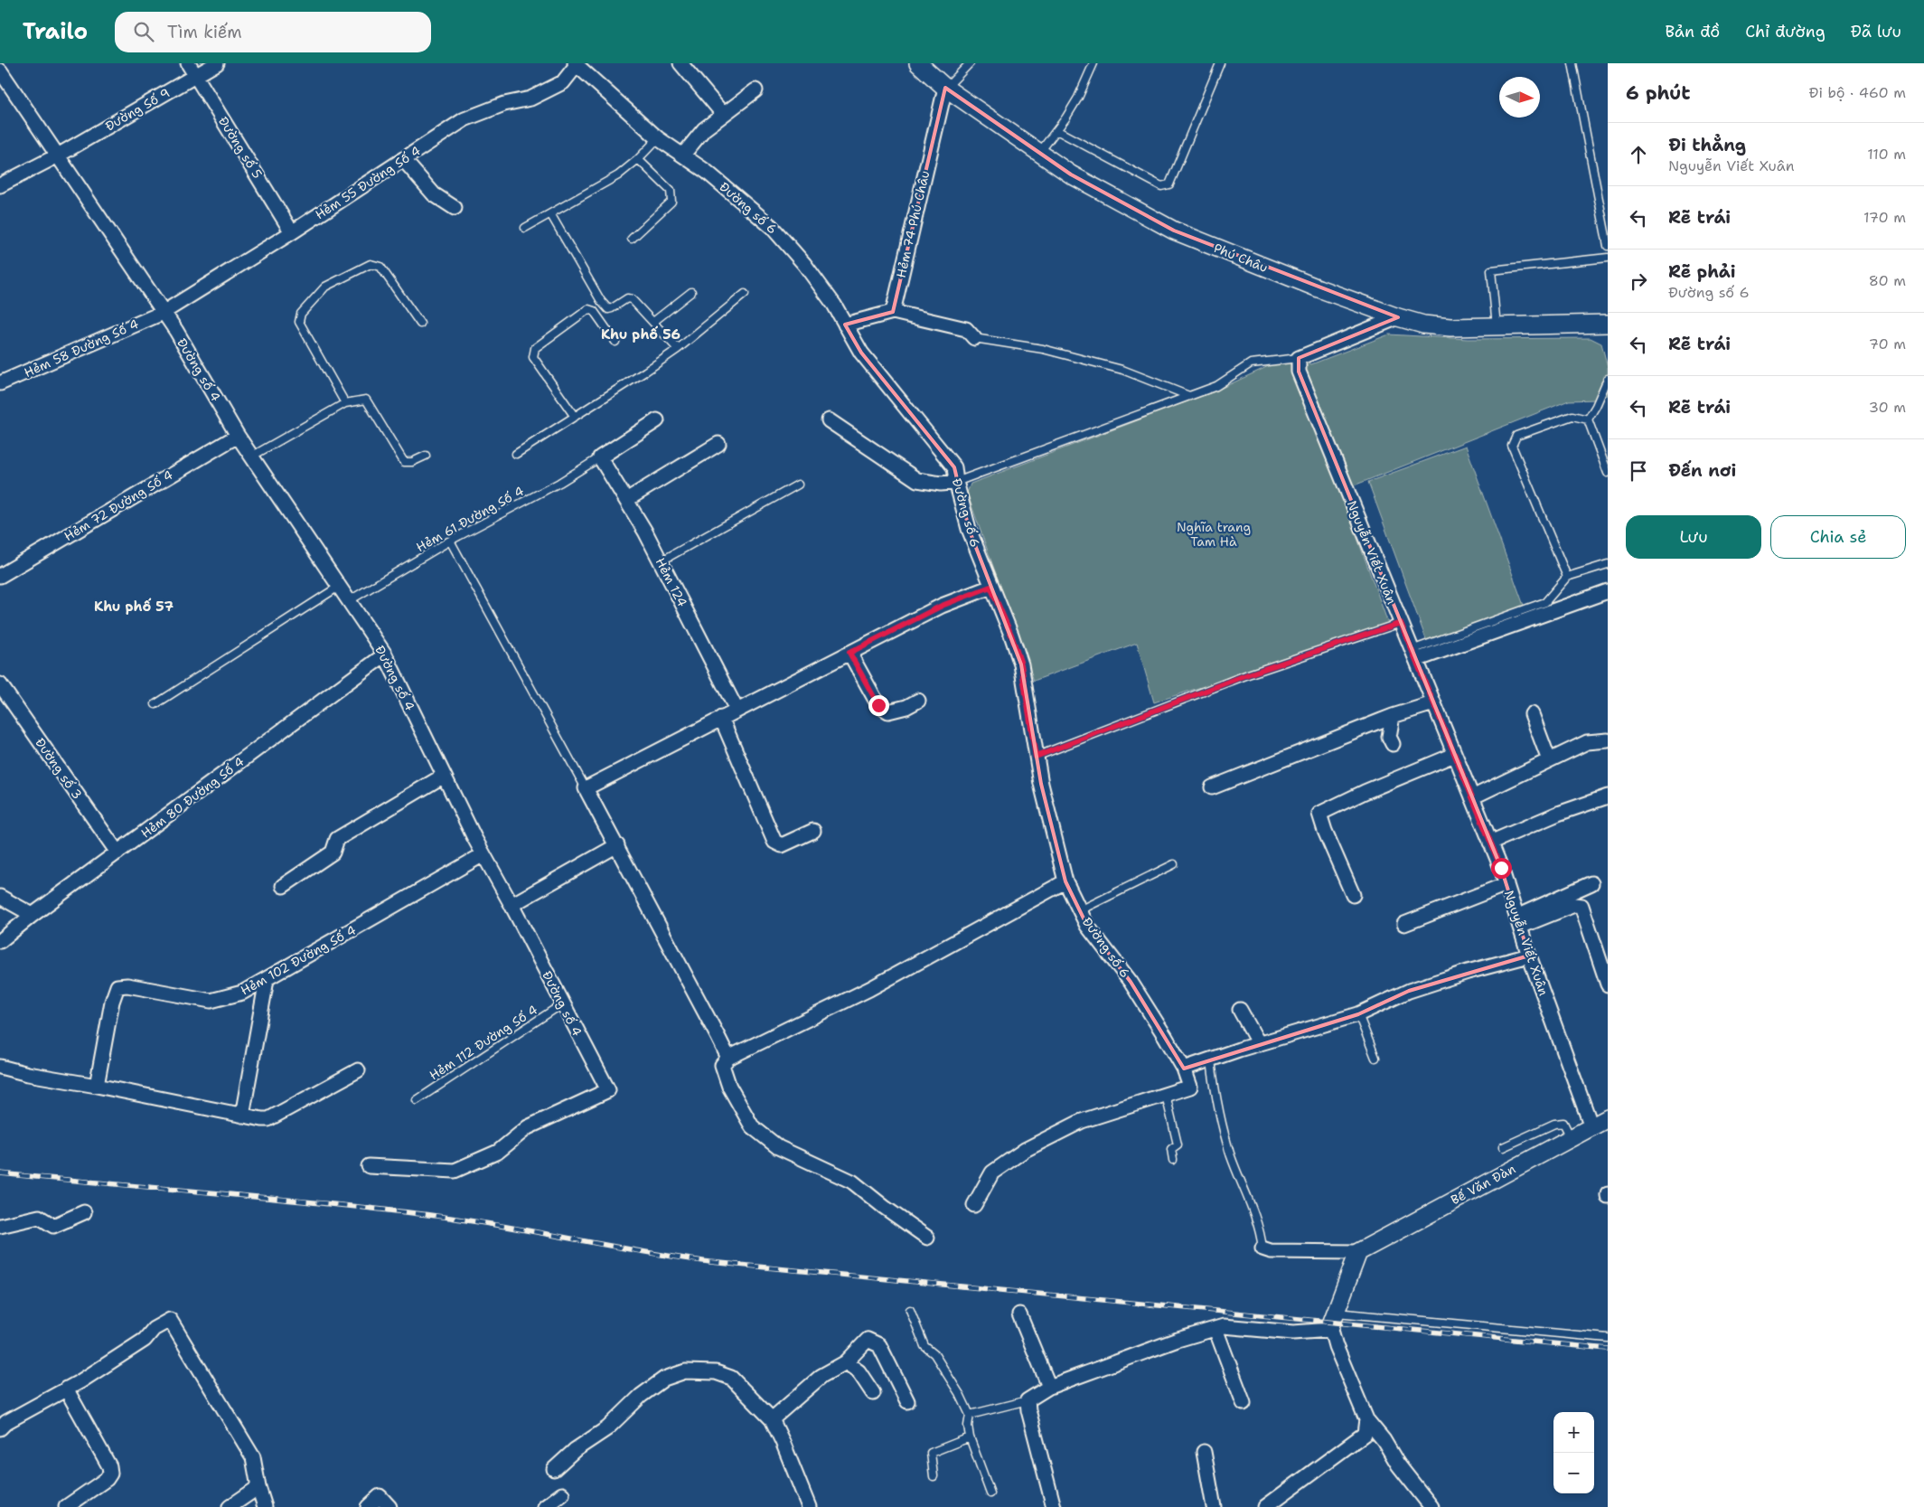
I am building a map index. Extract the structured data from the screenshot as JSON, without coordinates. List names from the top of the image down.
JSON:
{
  "streets": {
    "street": [
      "Đường Số 9",
      "Đường số 5",
      "Hẻm 55 Đường Số 4",
      "Đường số 6",
      "Hẻm 74 Phú Châu",
      "Phú Châu",
      "Hẻm 58 Đường Số 4",
      "Đường số 4",
      "Hẻm 72 Đường Số 4",
      "Nguyễn Viết Xuân",
      "Hẻm 124",
      "Đường số 3",
      "Hẻm 80 Đường Số 4",
      "Hẻm 102 Đường Số 4",
      "Bế Văn Đàn"
    ],
    "lane": ["Hẻm 61 Đường Số 4", "Hẻm 112 Đường Số 4"]
  },
  "crossings": [
    ["Đường Số 9", "Đường số 5"],
    ["Đường Số 9", "Đường số 4"],
    ["Đường số 5", "Hẻm 55 Đường Số 4"],
    ["Hẻm 55 Đường Số 4", "Đường số 6"],
    ["Hẻm 55 Đường Số 4", "Hẻm 58 Đường Số 4"],
    ["Hẻm 55 Đường Số 4", "Đường số 4"],
    ["Hẻm 74 Phú Châu", "Phú Châu"],
    ["Hẻm 58 Đường Số 4", "Đường số 4"],
    ["Đường số 4", "Hẻm 72 Đường Số 4"],
    ["Đường số 4", "Hẻm 61 Đường Số 4"],
    ["Đường số 4", "Hẻm 80 Đường Số 4"],
    ["Đường số 4", "Hẻm 102 Đường Số 4"],
    ["Đường số 4", "Hẻm 112 Đường Số 4"],
    ["Hẻm 61 Đường Số 4", "Hẻm 124"],
    ["Nguyễn Viết Xuân", "Bế Văn Đàn"],
    ["Đường số 3", "Hẻm 80 Đường Số 4"]
  ],
  "districts": ["Khu phố 56", "Khu phố 57"],
  "parks": ["Nghĩa trang Tam Hà"],
  "north": "right",
  "page": {
    "header": "Trailo",
    "search": "Tìm kiếm",
    "nav": ["Bản đồ", "Chỉ đường", "Đã lưu"],
    "heading": ["6 phút", "Đi bộ · 460 m"],
    "list": [
      ["Đi thẳng", "Nguyễn Viết Xuân", "110 m"],
      ["Rẽ trái", "170 m"],
      ["Rẽ phải", "Đường số 6", "80 m"],
      ["Rẽ trái", "70 m"],
      ["Rẽ trái", "30 m"],
      "Đến nơi"
    ],
    "buttons": ["Lưu", "Chia sẻ"],
    "map_buttons": ["+", "−"]
  }
}
